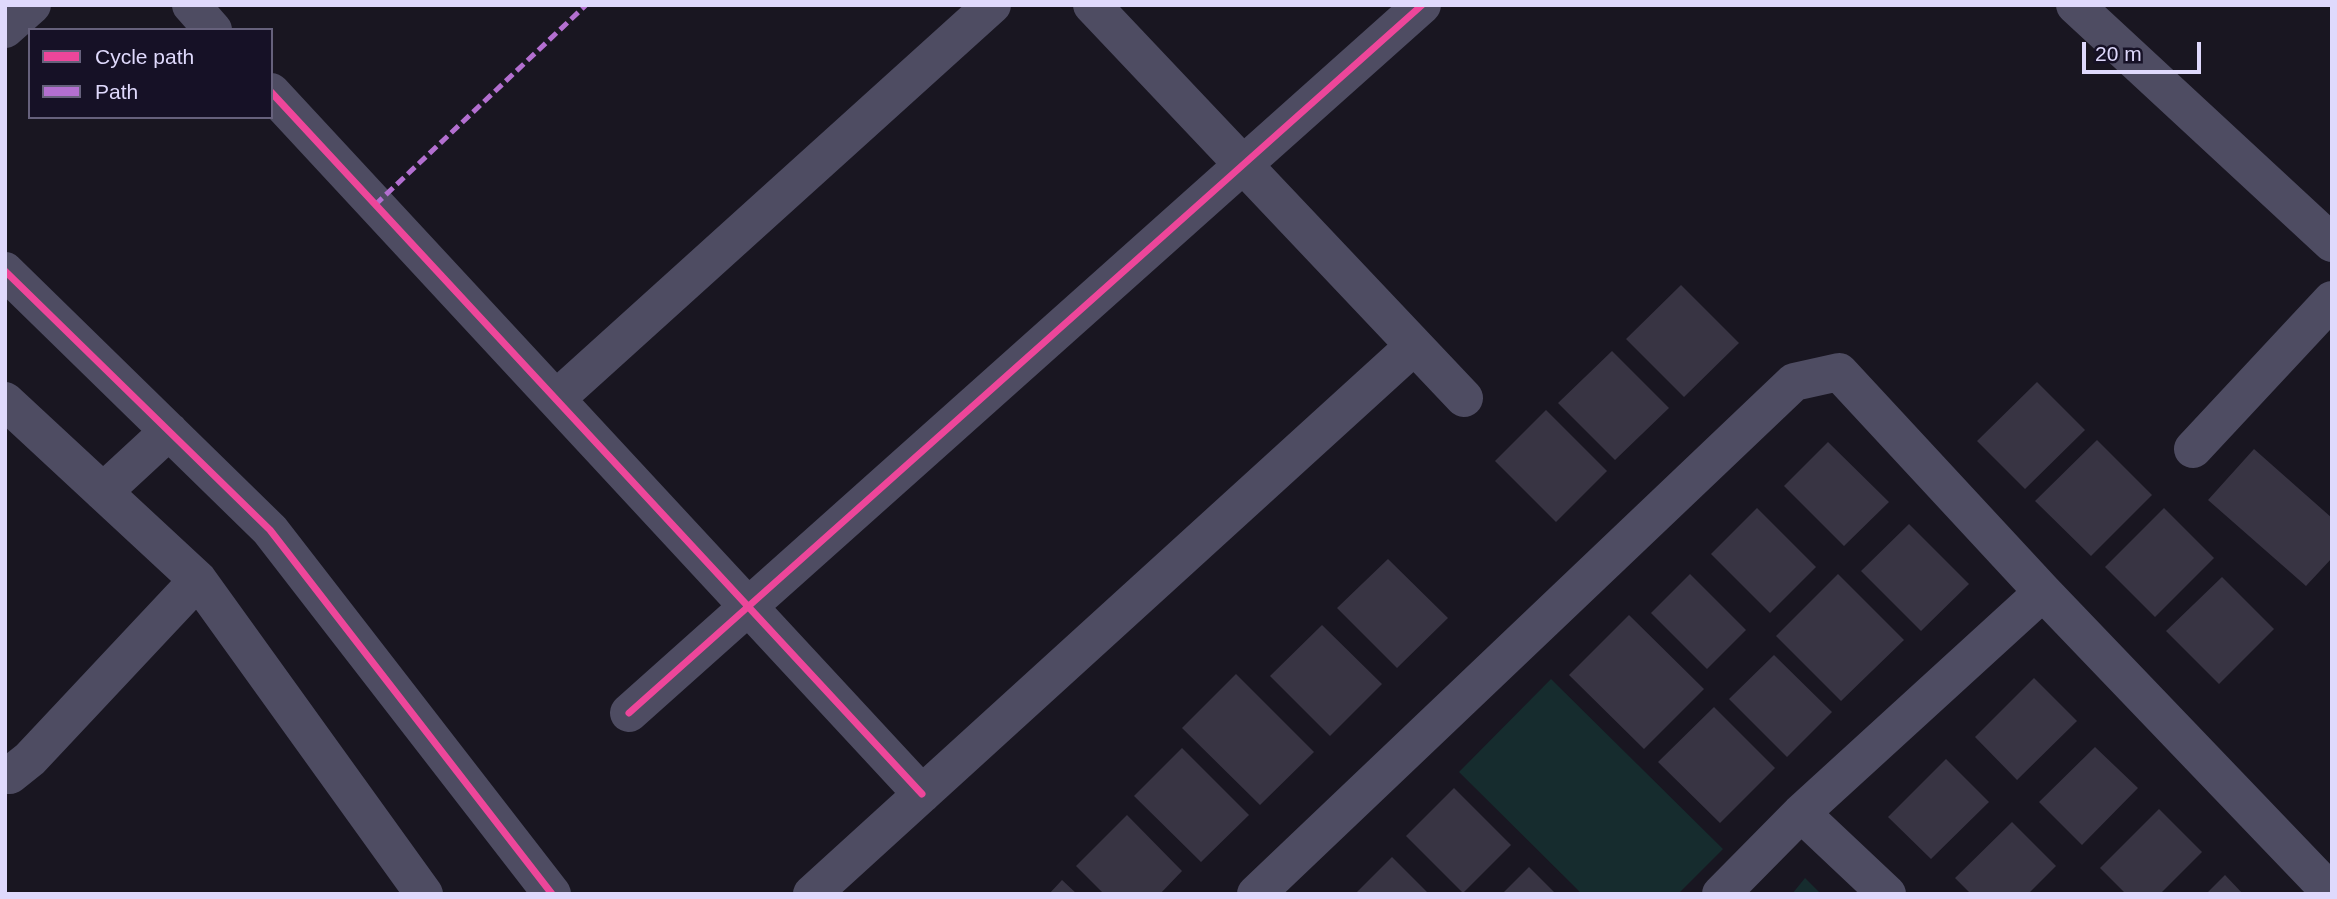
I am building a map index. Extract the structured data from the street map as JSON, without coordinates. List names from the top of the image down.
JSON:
{
  "legend": ["Cycle path", "Path"],
  "scale_bar": "20 m"
}
